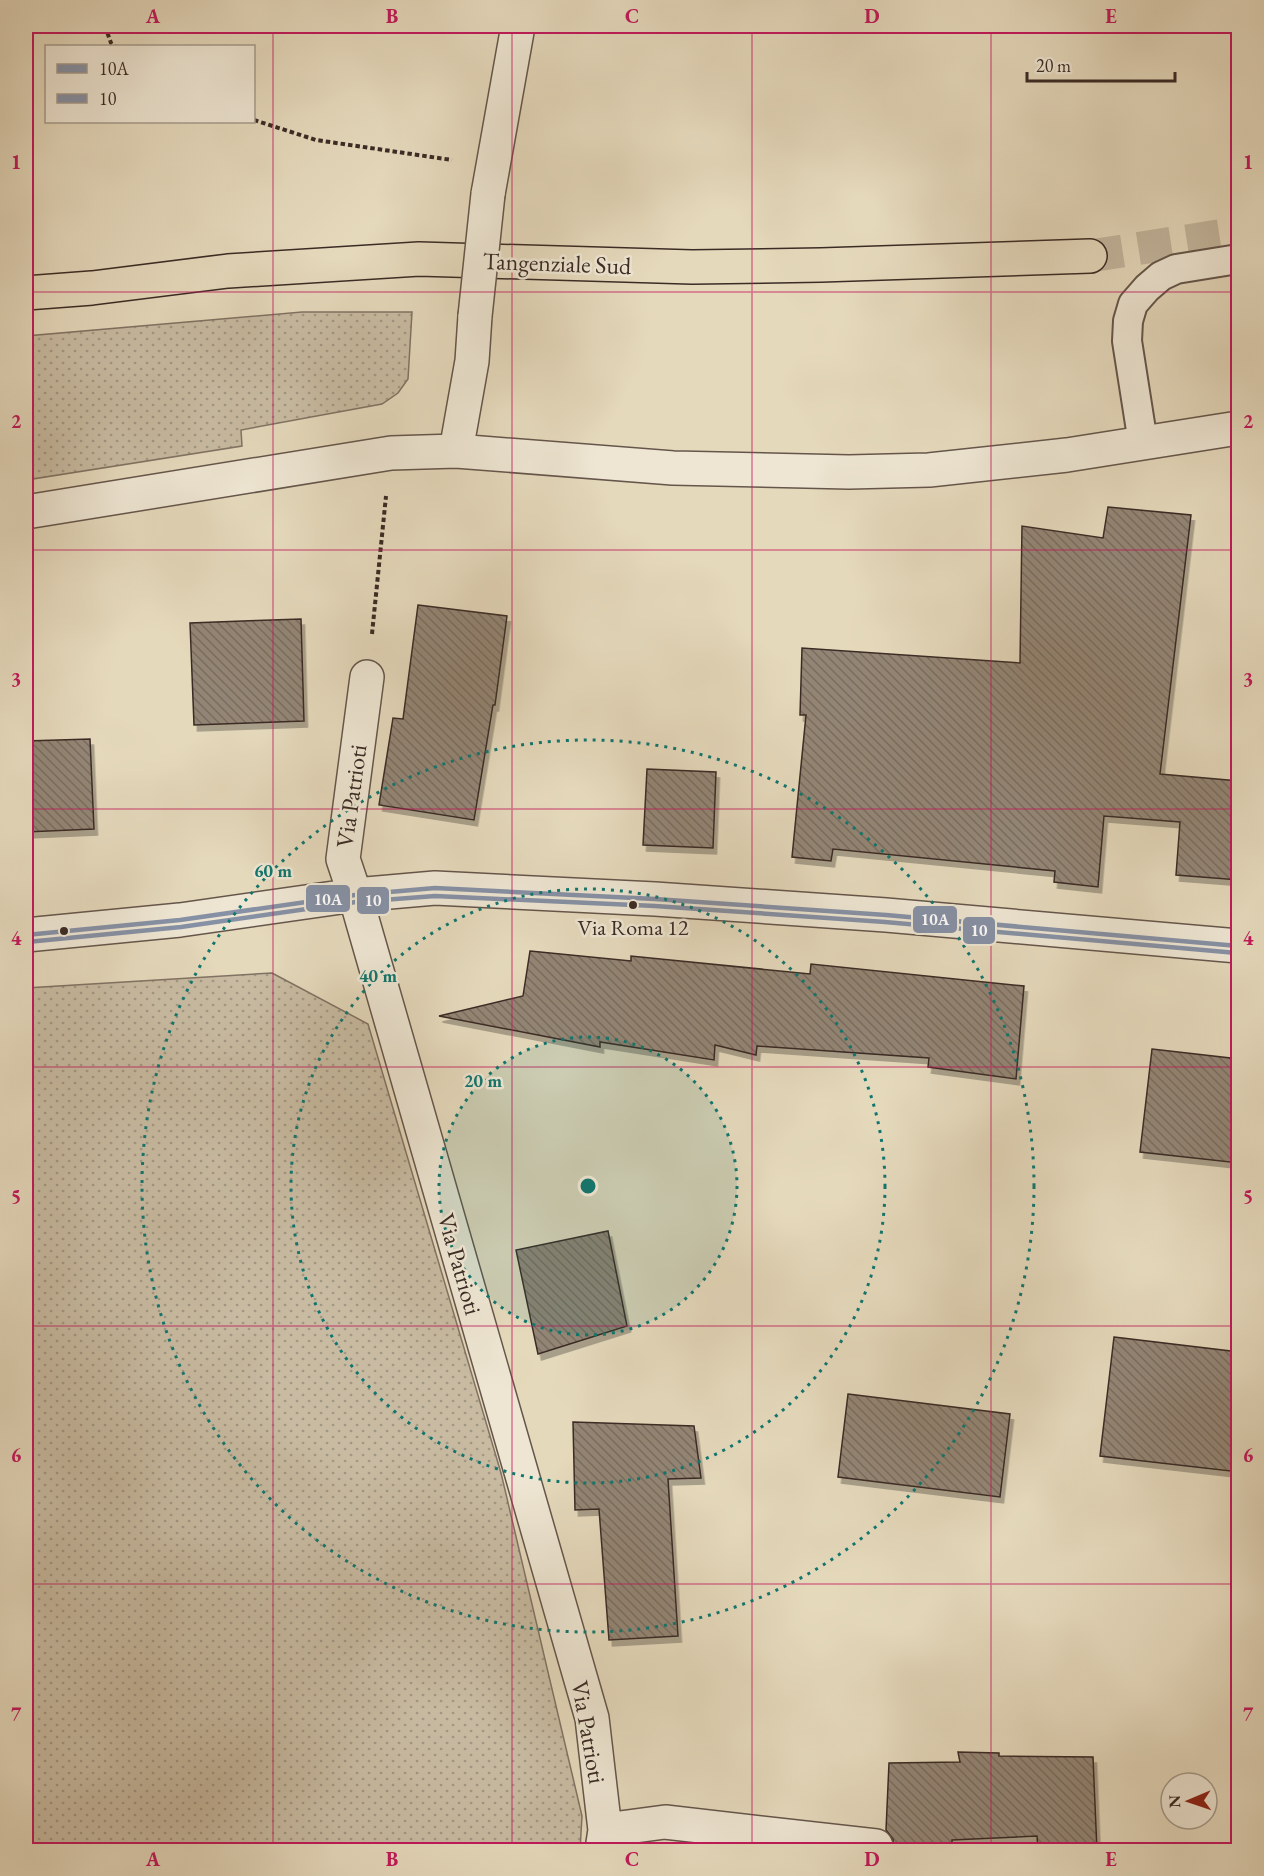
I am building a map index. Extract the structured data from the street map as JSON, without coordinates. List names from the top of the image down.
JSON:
{
  "streets": {
    "highway": ["Tangenziale Sud"],
    "street": ["Via Patrioti"]
  },
  "places": ["Via Roma 12"],
  "lines": ["transit line 10A", "transit line 10"],
  "legend": ["10A", "10"],
  "scale_bar": "20 m",
  "north": "left",
  "grid": {
    "columns": [
      "A",
      "B",
      "C",
      "D",
      "E"
    ],
    "rows": [
      "1",
      "2",
      "3",
      "4",
      "5",
      "6",
      "7"
    ]
  },
  "rings": ["60 m", "40 m", "20 m"]
}
